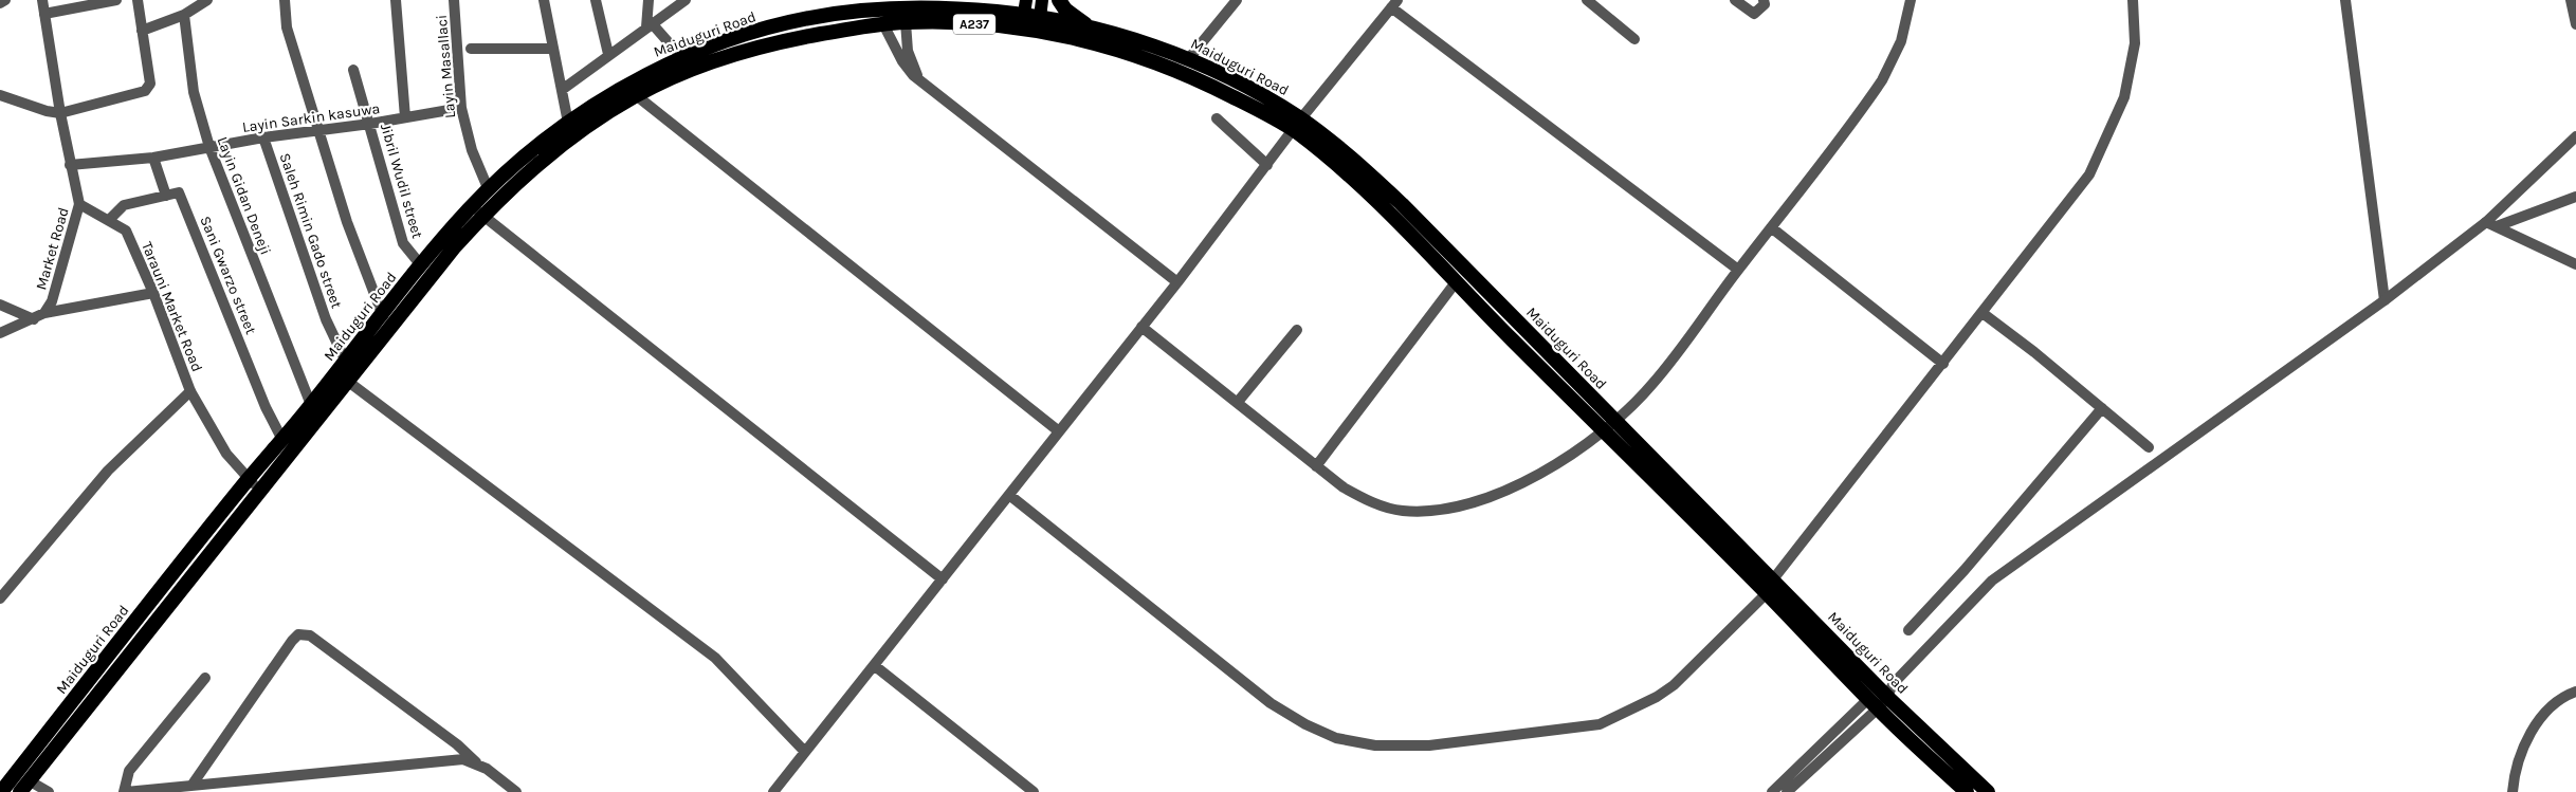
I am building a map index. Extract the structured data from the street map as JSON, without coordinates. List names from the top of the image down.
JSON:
{
  "streets": {
    "highway": ["A237", "Maiduguri Road"],
    "street": [
      "Layin Masallaci",
      "Layin Sarkin kasuwa",
      "Jibril Wudil street",
      "Layin Gidan Deneji",
      "Saleh Rimin Gado street",
      "Market Road",
      "Sani Gwarzo street",
      "Tarauni Market Road"
    ]
  },
  "crossings": [
    ["Maiduguri Road", "Layin Masallaci"],
    ["Maiduguri Road", "Jibril Wudil street"],
    ["Maiduguri Road", "Layin Gidan Deneji"],
    ["Maiduguri Road", "Saleh Rimin Gado street"],
    ["Maiduguri Road", "Sani Gwarzo street"],
    ["Maiduguri Road", "Tarauni Market Road"],
    ["Layin Masallaci", "Layin Sarkin kasuwa"],
    ["Layin Sarkin kasuwa", "Jibril Wudil street"],
    ["Layin Sarkin kasuwa", "Layin Gidan Deneji"],
    ["Layin Sarkin kasuwa", "Saleh Rimin Gado street"],
    ["Market Road", "Tarauni Market Road"]
  ]
}
